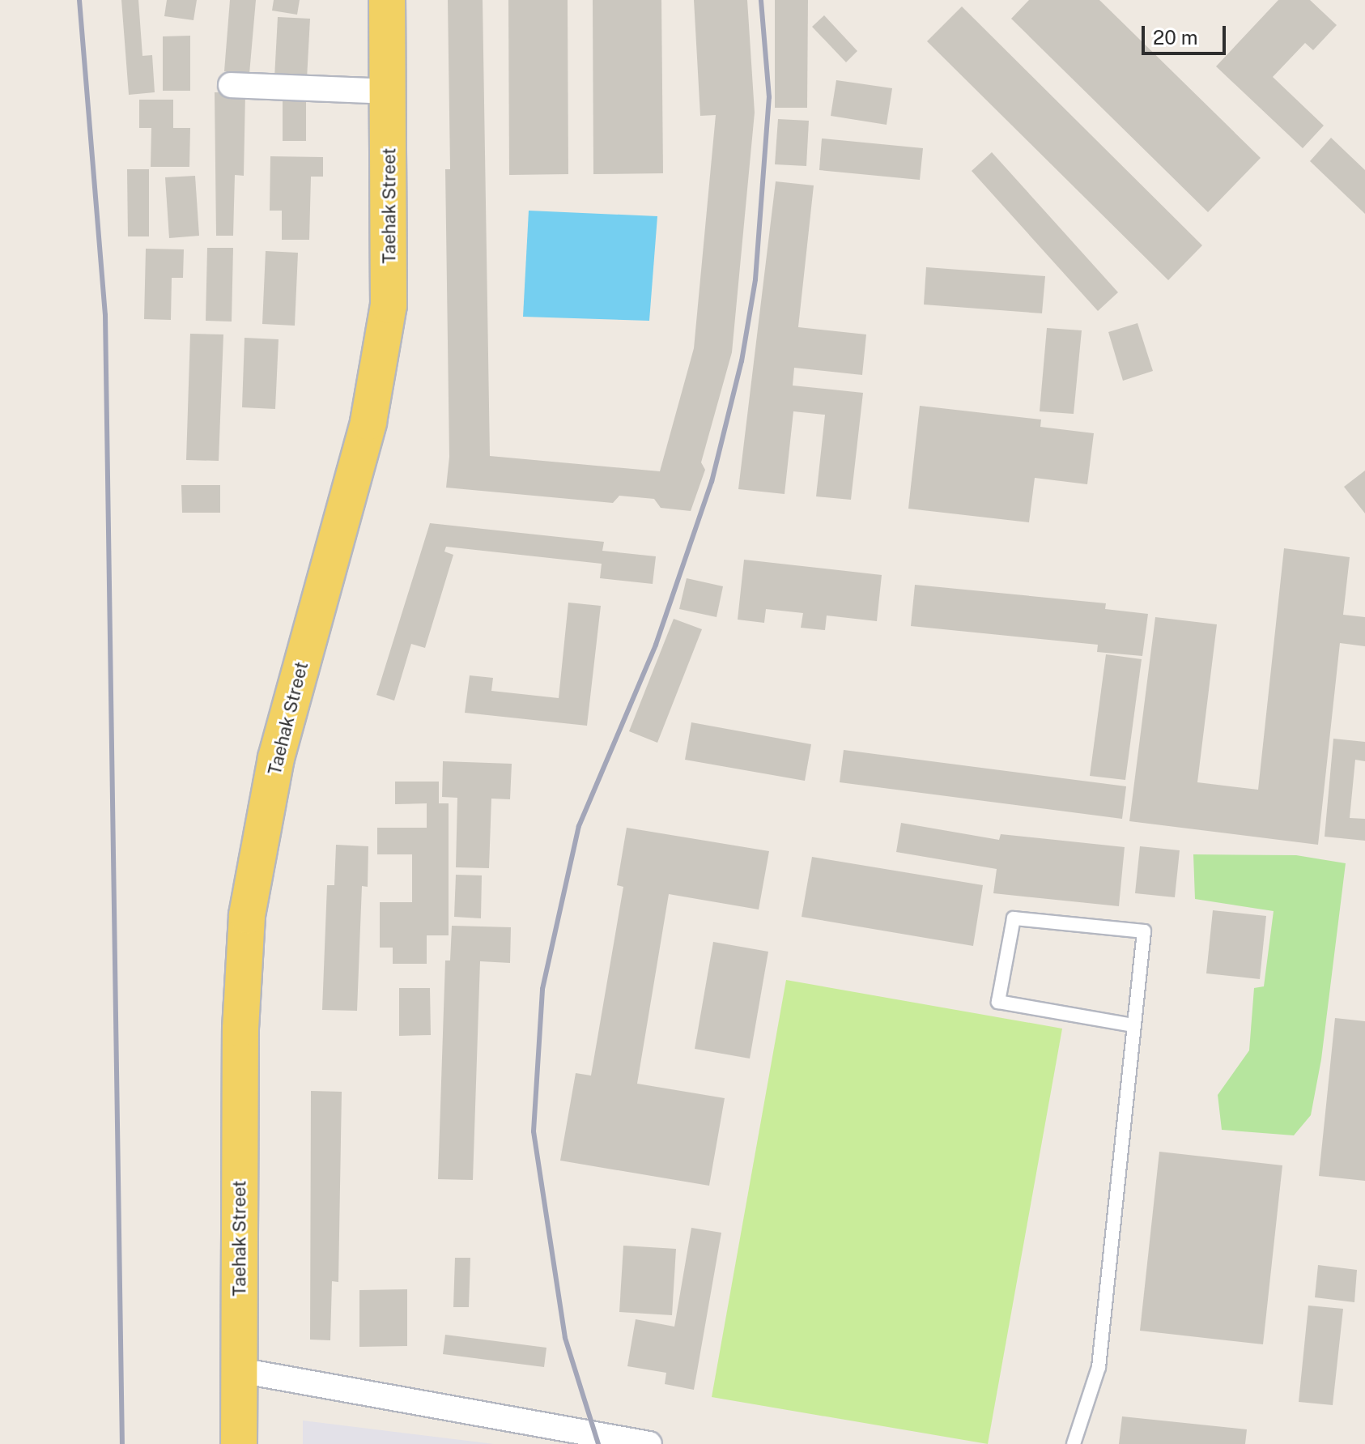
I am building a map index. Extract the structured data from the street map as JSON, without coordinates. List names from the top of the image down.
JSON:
{
  "streets": {
    "main road": ["Taehak Street"]
  },
  "scale_bar": "20 m"
}
